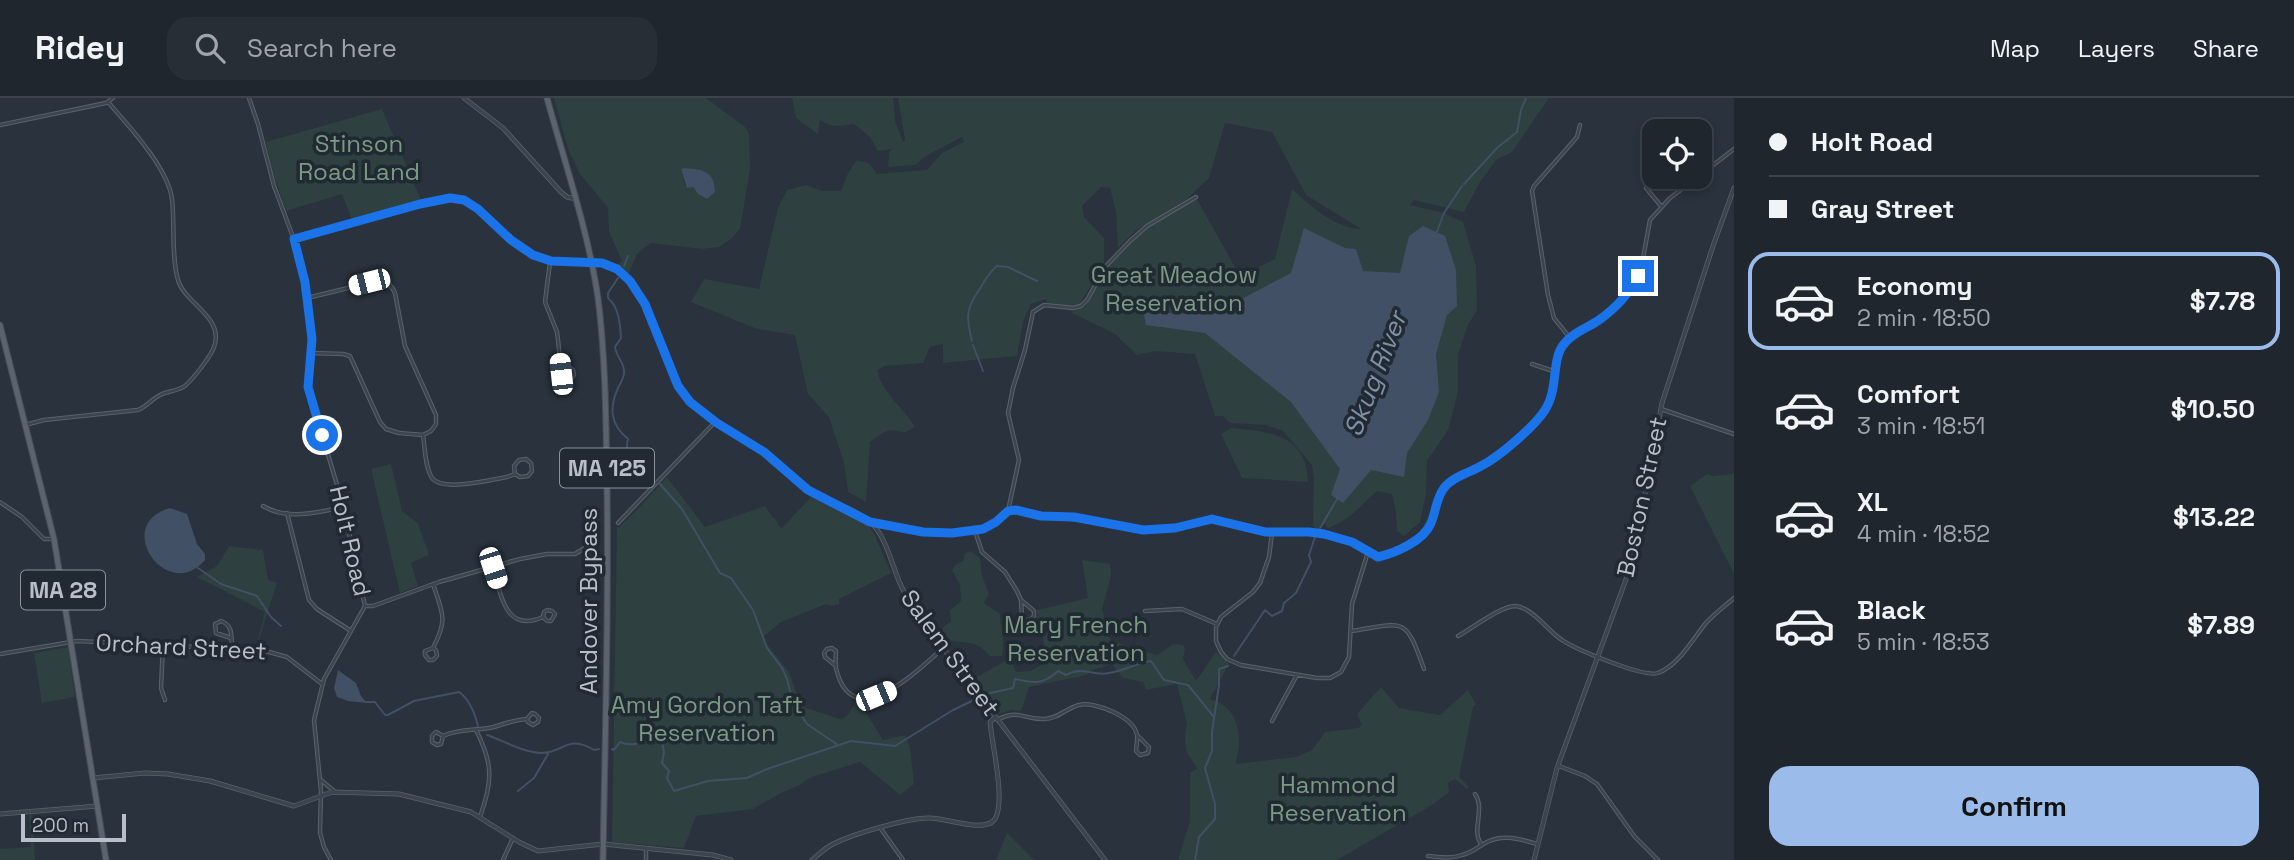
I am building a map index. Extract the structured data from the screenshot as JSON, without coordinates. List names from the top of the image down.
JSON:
{
  "streets": {
    "main road": ["MA 125", "MA 28", "Andover Bypass"],
    "street": [
      "Boston Street",
      "Holt Road",
      "Orchard Street",
      "Salem Street"
    ]
  },
  "crossings": [
    ["Holt Road", "Orchard Street"],
    ["MA 28", "Orchard Street"]
  ],
  "water": ["Skug River"],
  "parks": [
    "Stinson Road Land",
    "Great Meadow Reservation",
    "Mary French Reservation",
    "Amy Gordon Taft Reservation",
    "Hammond Reservation"
  ],
  "scale_bar": "200 m",
  "page": {
    "header": "Ridey",
    "search": "Search here",
    "nav": ["Map", "Layers", "Share"],
    "banner": ["Holt Road", "Gray Street"],
    "list": [
      {
        "name": "Economy",
        "note": "2 min · 18:50",
        "value": "$7.78"
      },
      {
        "name": "Comfort",
        "note": "3 min · 18:51",
        "value": "$10.50"
      },
      {
        "name": "XL",
        "note": "4 min · 18:52",
        "value": "$13.22"
      },
      {
        "name": "Black",
        "note": "5 min · 18:53",
        "value": "$7.89"
      }
    ],
    "buttons": "Confirm",
    "scale": "200 m"
  }
}
